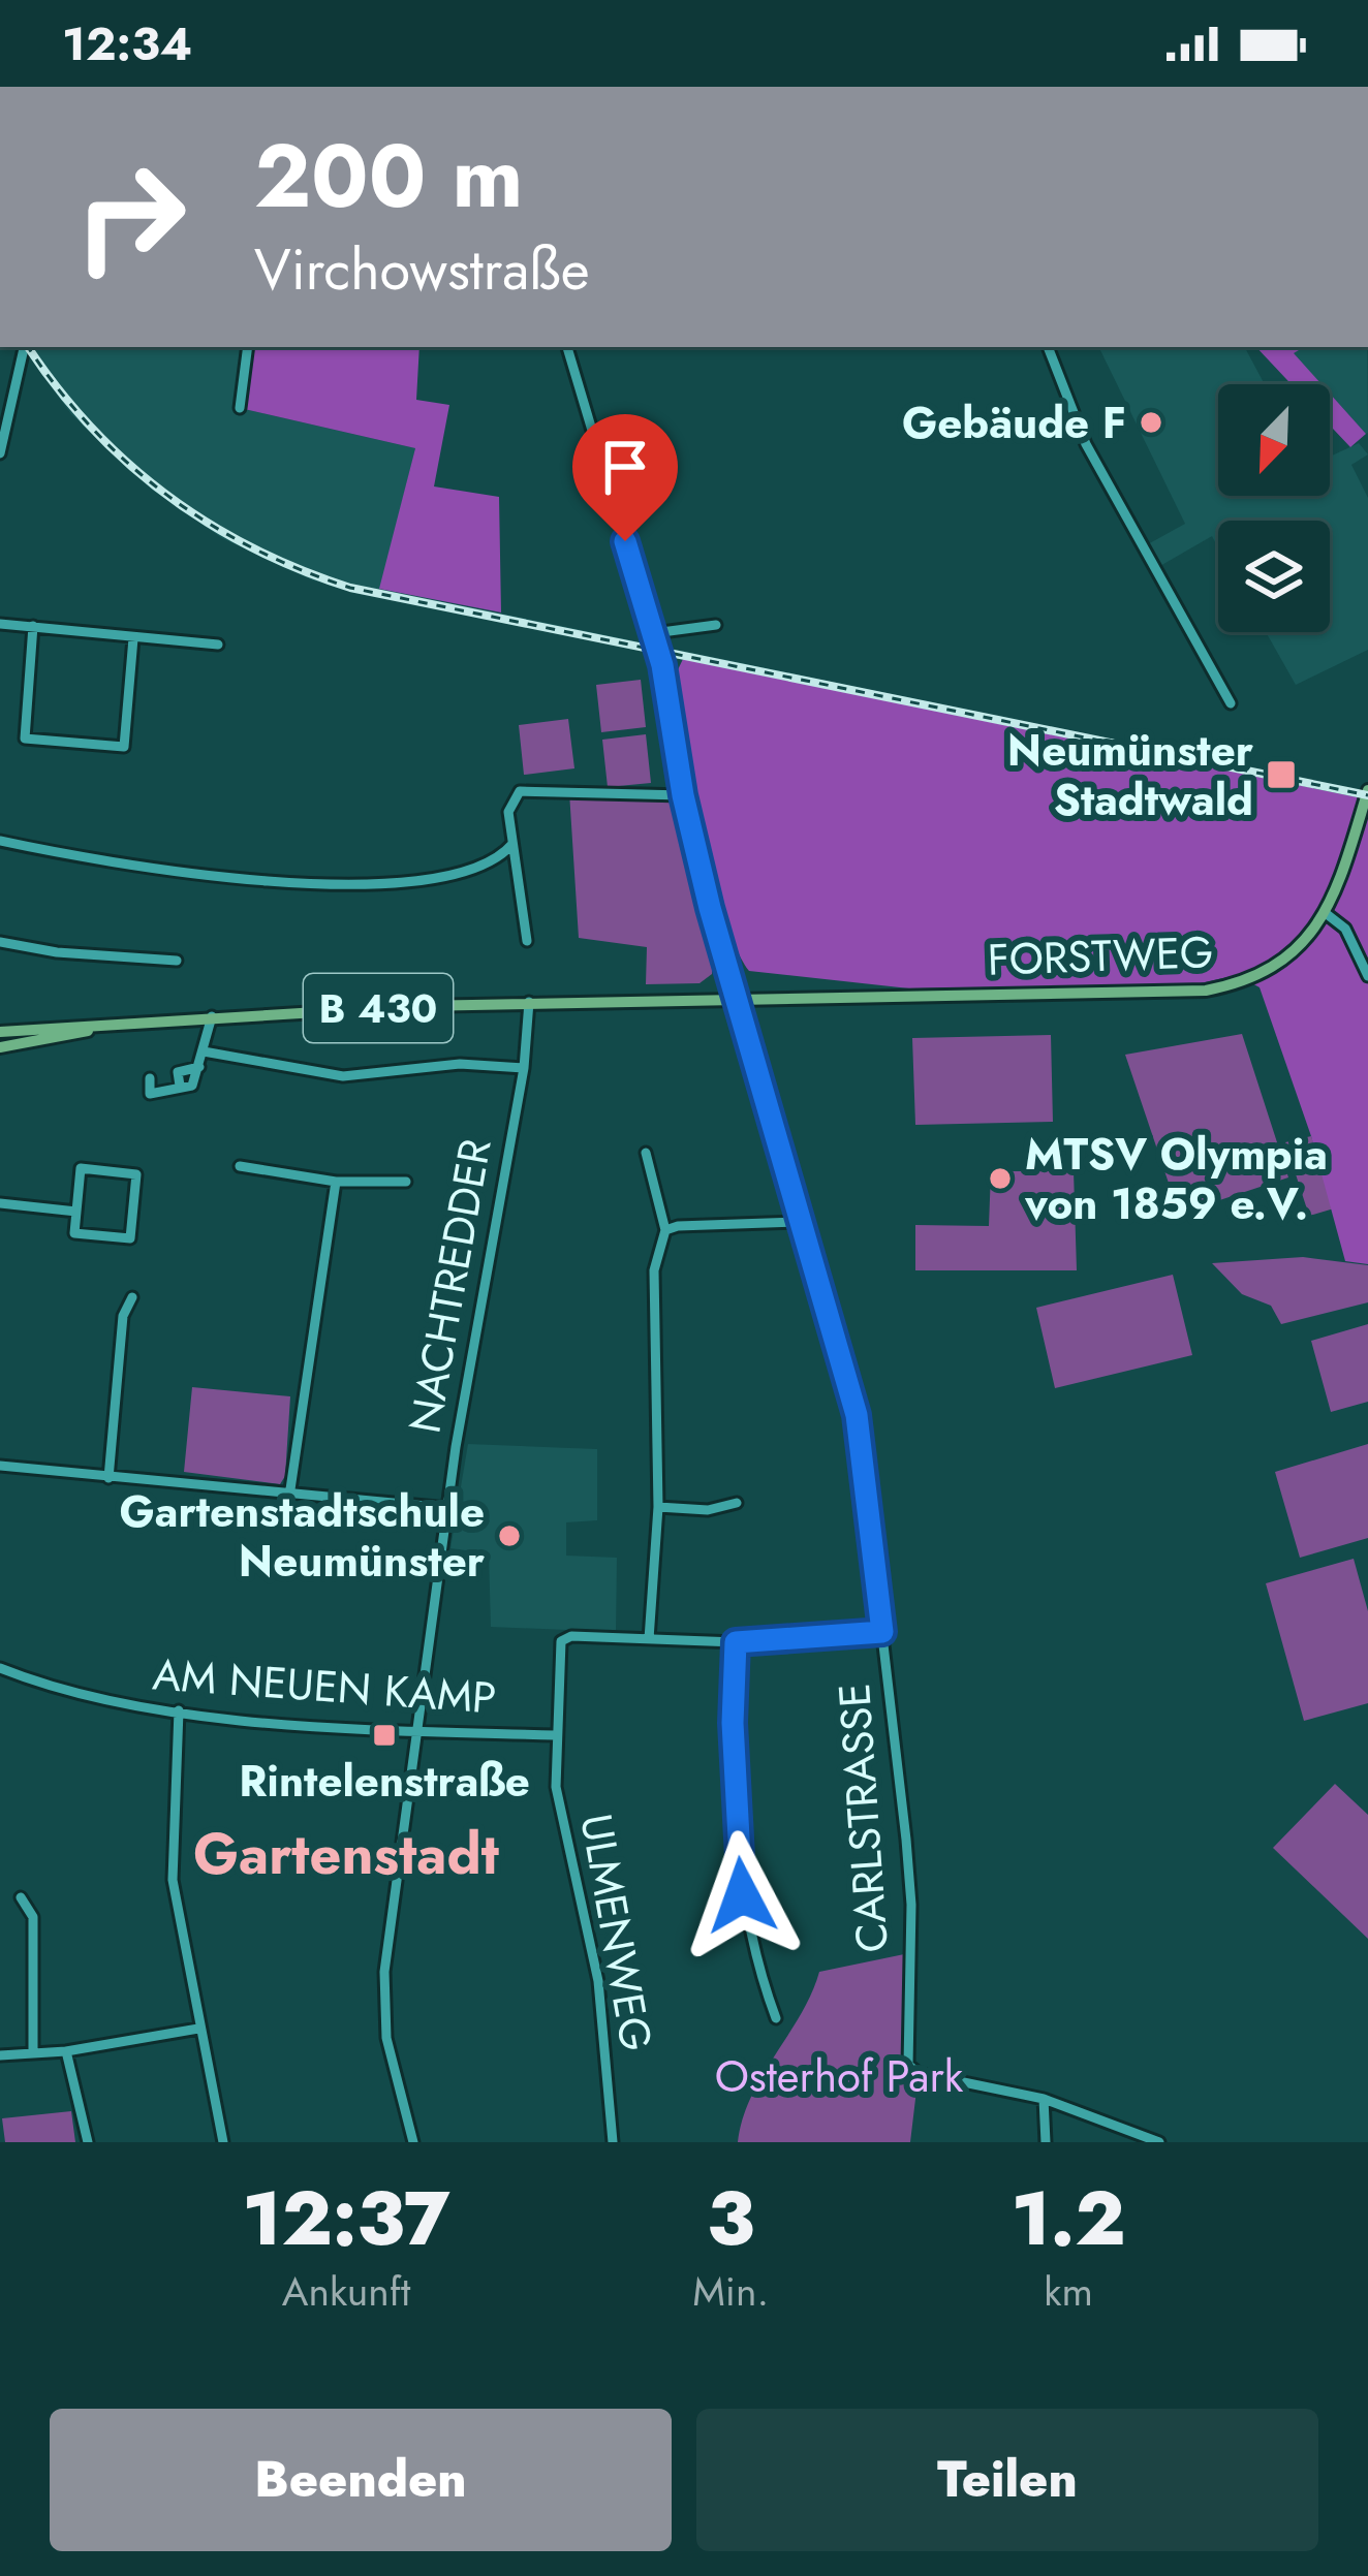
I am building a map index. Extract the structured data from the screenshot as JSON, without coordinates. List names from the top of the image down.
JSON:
{
  "streets": {
    "main road": ["FORSTWEG", "B 430"],
    "street": [
      "NACHTREDDER",
      "AM NEUEN KAMP",
      "CARLSTRASSE",
      "ULMENWEG"
    ]
  },
  "crossings": [
    ["FORSTWEG", "B 430"],
    ["FORSTWEG", "CARLSTRASSE"],
    ["B 430", "NACHTREDDER"],
    ["B 430", "CARLSTRASSE"],
    ["NACHTREDDER", "AM NEUEN KAMP"],
    ["AM NEUEN KAMP", "ULMENWEG"]
  ],
  "districts": ["Gartenstadt"],
  "parks": ["Osterhof Park"],
  "places": {
    "other": ["Gebäude F", "MTSV Olympia von 1859 e.V.", "Gartenstadtschule Neumünster"],
    "transit": ["Neumünster Stadtwald", "Rintelenstraße"]
  },
  "north": "bottom left",
  "page": {
    "status": "12:34",
    "turn": ["200 m", "Virchowstraße"],
    "eta": [
      "12:37",
      "Ankunft",
      "3",
      "Min.",
      "1.2",
      "km"
    ],
    "buttons": ["Beenden", "Teilen"]
  }
}
